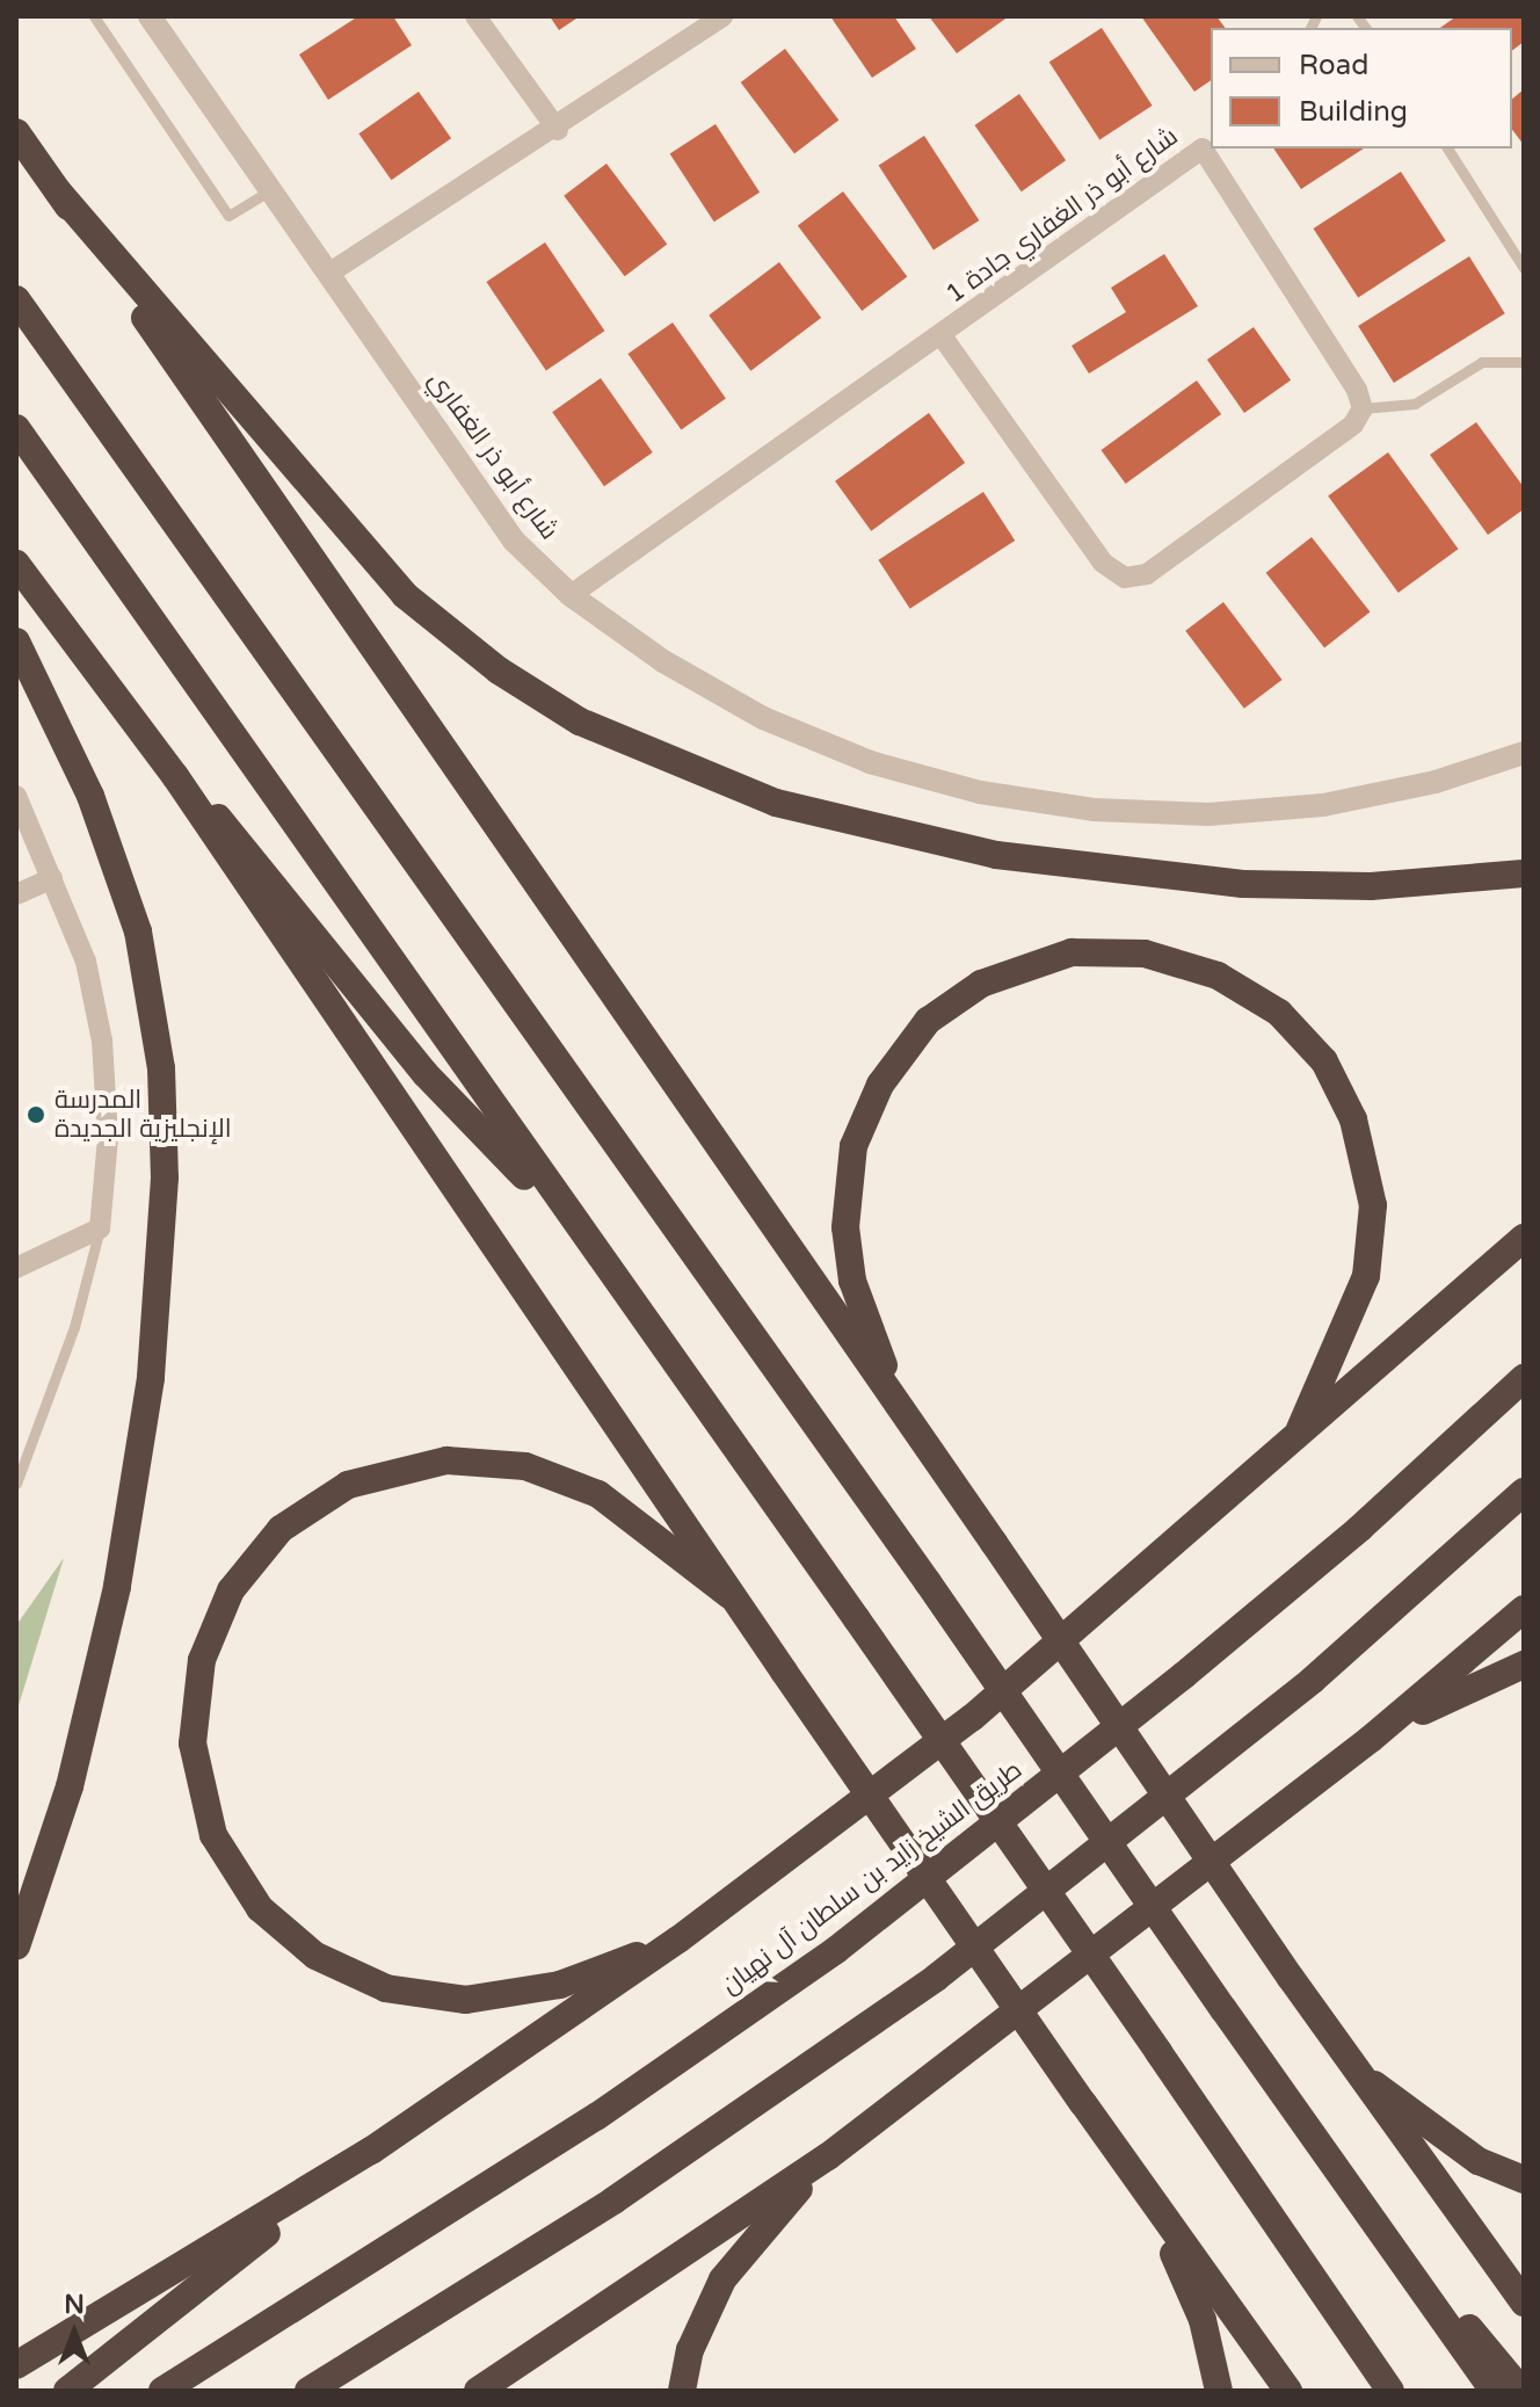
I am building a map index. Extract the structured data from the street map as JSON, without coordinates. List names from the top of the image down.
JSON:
{
  "streets": {
    "highway": ["طريق الشيخ زايد بن سلطان آل نهيان"],
    "street": ["شارع أبو ذر الغفاري جادة 1", "شارع أبو ذر الغفاري"]
  },
  "crossings": [
    ["شارع أبو ذر الغفاري جادة 1", "شارع أبو ذر الغفاري"]
  ],
  "places": ["المدرسة الإنجليزية الجديدة"],
  "legend": ["Road", "Building"],
  "north": "top"
}
